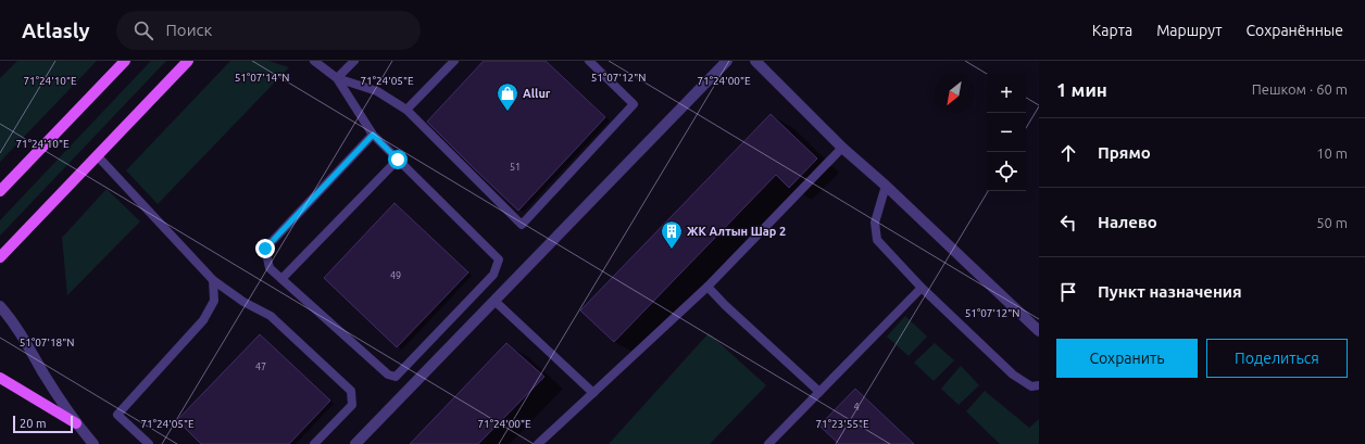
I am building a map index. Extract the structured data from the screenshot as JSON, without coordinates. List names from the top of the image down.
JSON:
{
  "places": {
    "shop": ["Allur"],
    "building": ["ЖК Алтын Шар 2"]
  },
  "house_numbers": [
    "51",
    "49",
    "47",
    "4"
  ],
  "scale_bar": "20 m",
  "north": "bottom left",
  "page": {
    "header": "Atlasly",
    "search": "Поиск",
    "nav": ["Карта", "Маршрут", "Сохранённые"],
    "heading": ["1 мин", "Пешком · 60 m"],
    "map_buttons": ["+", "−"],
    "list": [
      ["Прямо", "10 m"],
      ["Налево", "50 m"],
      "Пункт назначения"
    ],
    "buttons": ["Сохранить", "Поделиться"],
    "scale": "20 m"
  },
  "coordinates": [
    "51°07'14\"N",
    "51°07'12\"N",
    "71°24'10\"E",
    "71°24'05\"E",
    "71°24'00\"E",
    "51°07'18\"N",
    "71°23'55\"E"
  ]
}
